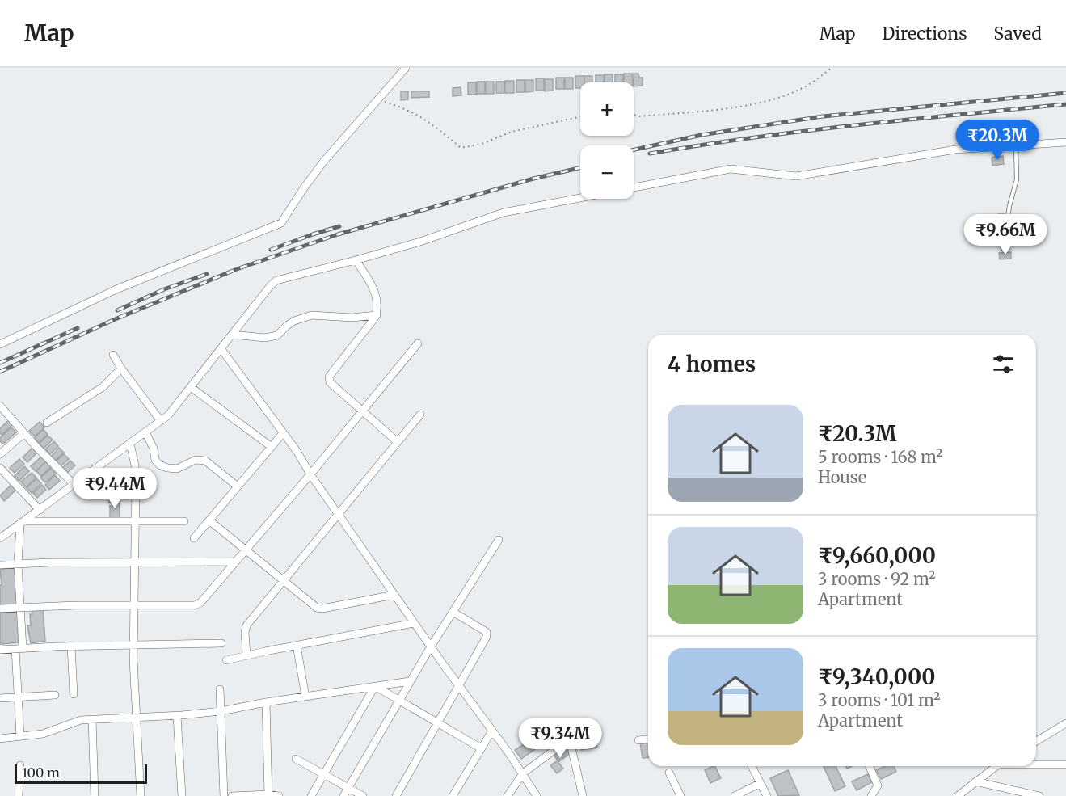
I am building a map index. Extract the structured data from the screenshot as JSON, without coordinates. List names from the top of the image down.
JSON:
{
  "scale_bar": "100 m",
  "page": {
    "header": "Map",
    "nav": ["Map", "Directions", "Saved"],
    "map_buttons": ["+", "−"],
    "price": [
      "₹20.3M",
      "₹9.66M",
      "₹9.44M",
      "₹9.34M"
    ],
    "heading": "4 homes",
    "list": [
      {
        "name": "₹20.3M",
        "note": "5 rooms · 168 m² · House"
      },
      {
        "name": "₹9,660,000",
        "note": "3 rooms · 92 m² · Apartment"
      },
      {
        "name": "₹9,340,000",
        "note": "3 rooms · 101 m² · Apartment"
      }
    ],
    "scale": "100 m"
  }
}
